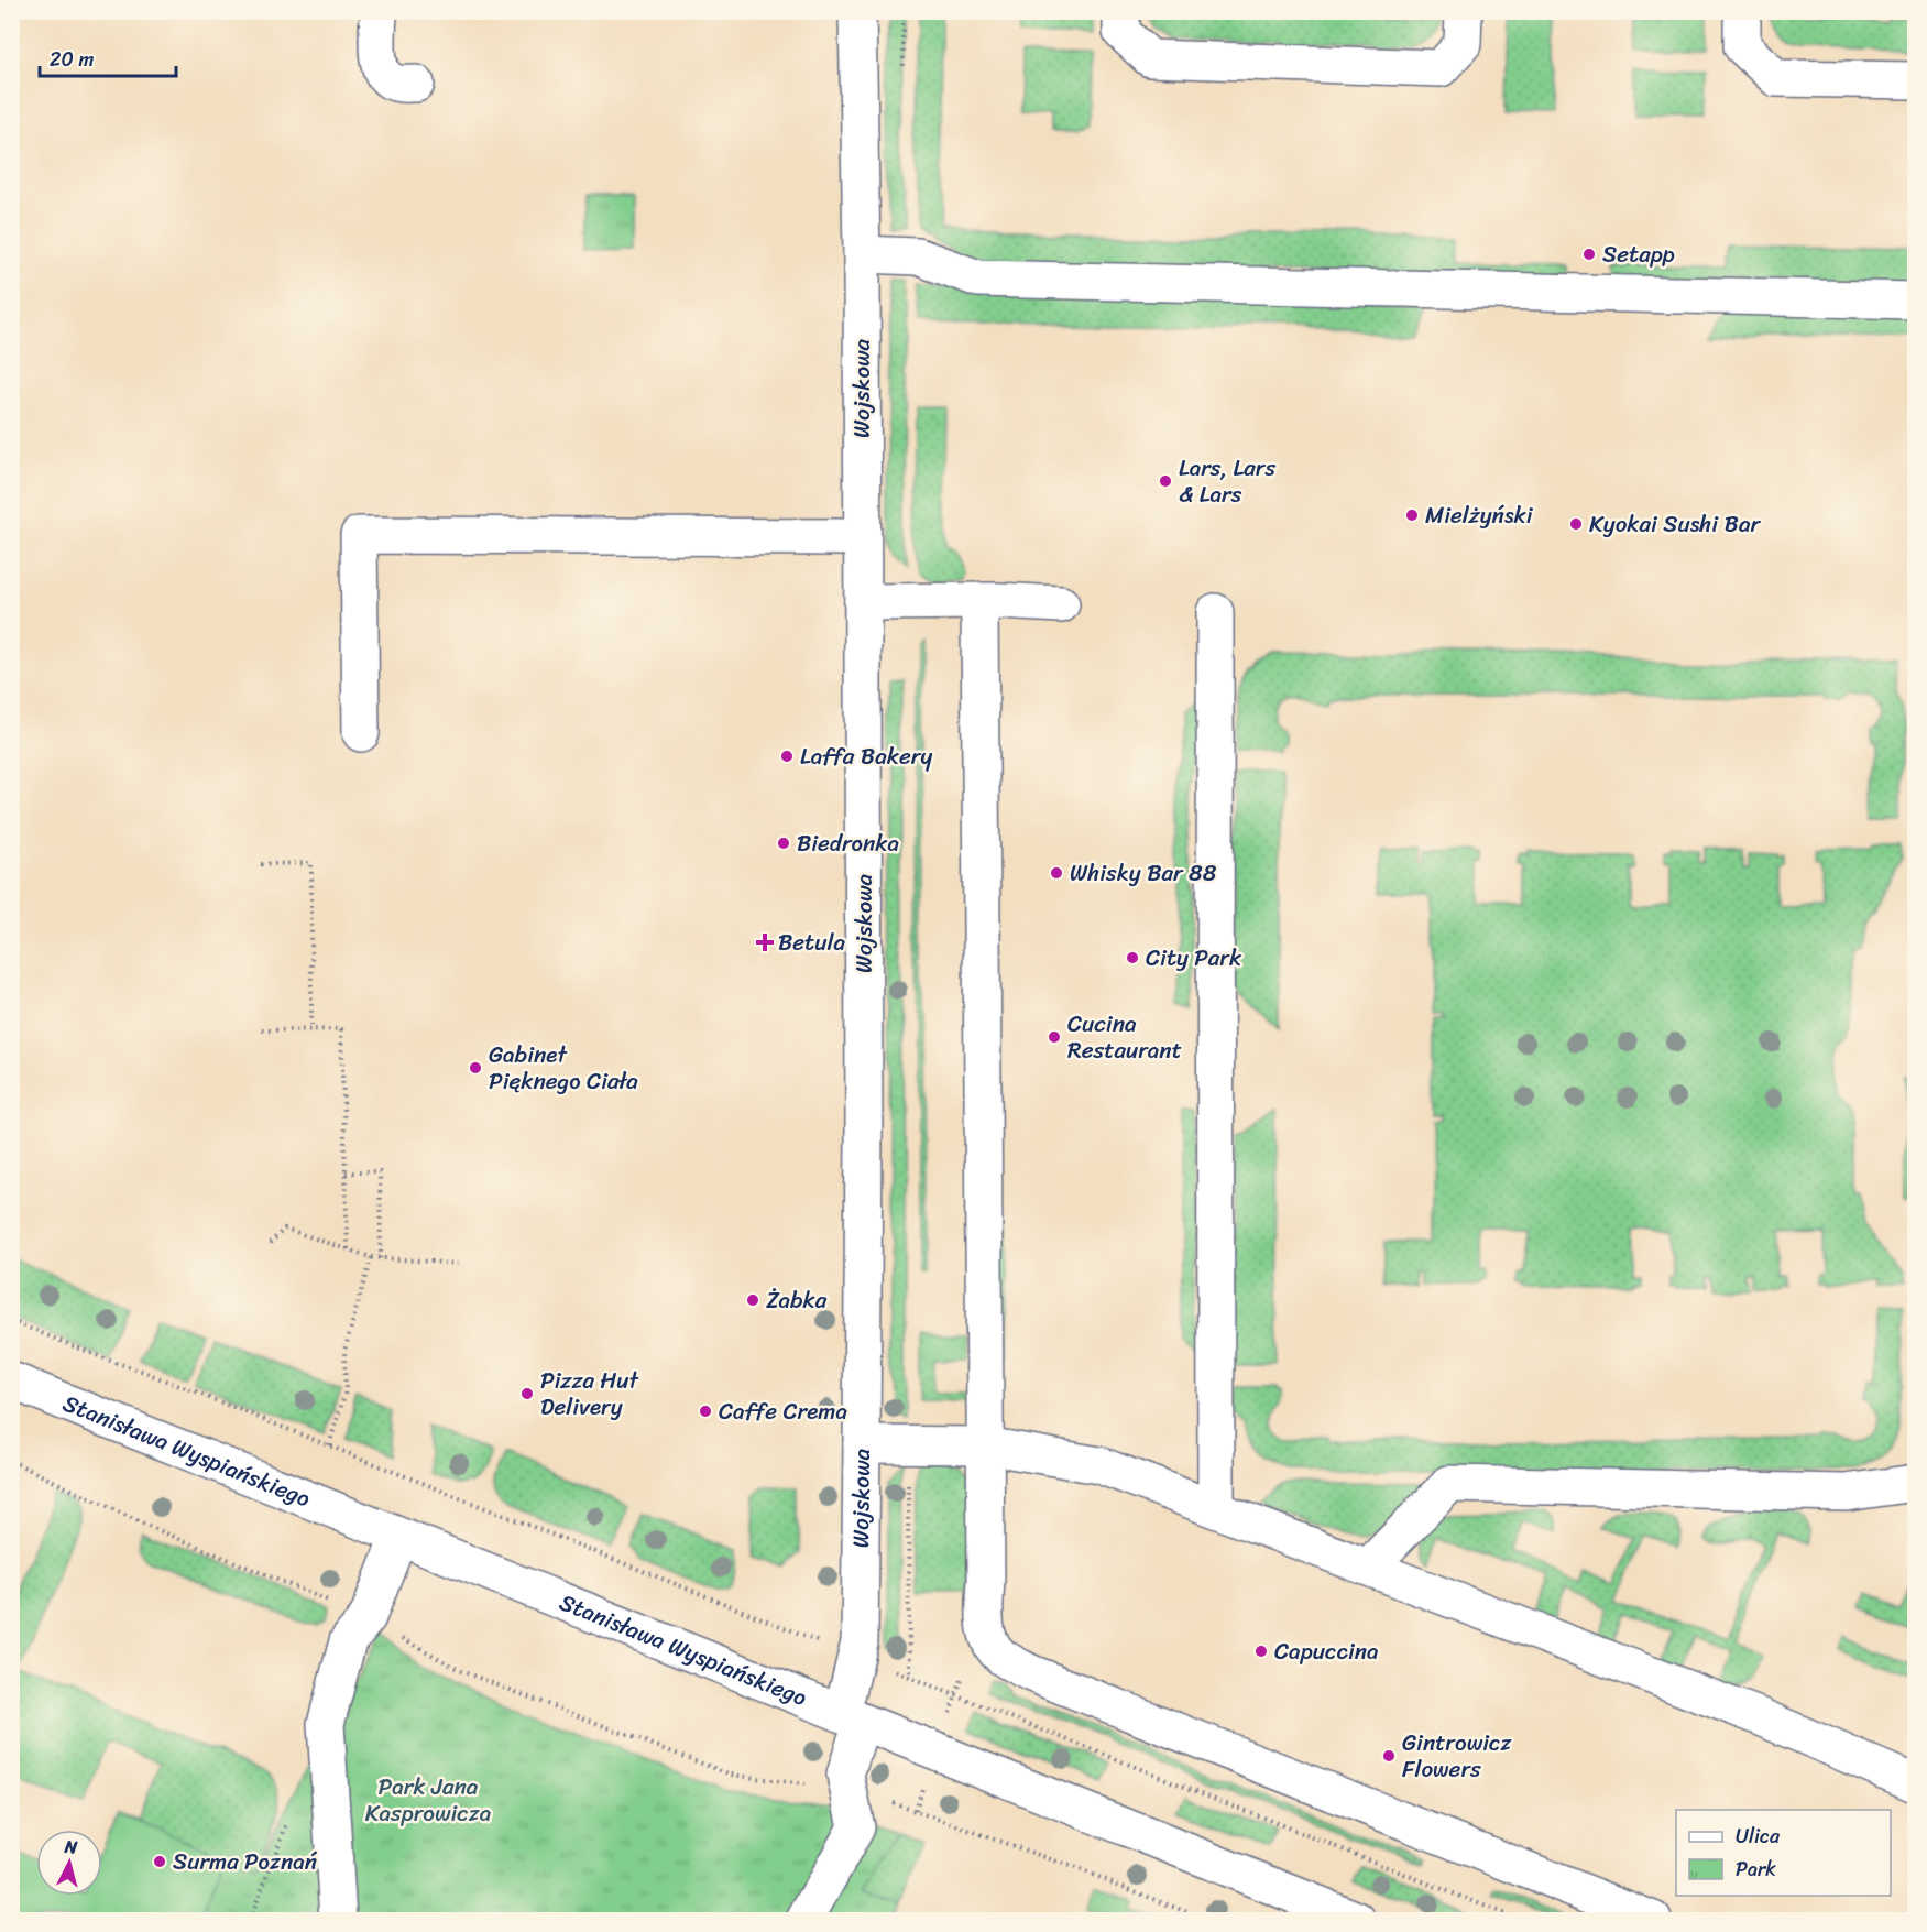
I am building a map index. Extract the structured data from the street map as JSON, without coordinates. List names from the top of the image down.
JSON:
{
  "streets": {
    "street": ["Wojskowa", "Stanisława Wyspiańskiego"]
  },
  "crossings": [
    ["Wojskowa", "Stanisława Wyspiańskiego"]
  ],
  "parks": ["Park Jana Kasprowicza"],
  "places": {
    "other": [
      "Setapp",
      "Lars, Lars & Lars",
      "Mielżyński",
      "Kyokai Sushi Bar",
      "Laffa Bakery",
      "Biedronka",
      "Whisky Bar 88",
      "City Park",
      "Cucina Restaurant",
      "Gabinet Pięknego Ciała",
      "Żabka",
      "Pizza Hut Delivery",
      "Caffe Crema",
      "Capuccina",
      "Gintrowicz Flowers",
      "Surma Poznań"
    ],
    "health": ["Betula"]
  },
  "legend": ["Ulica", "Park"],
  "scale_bar": "20 m",
  "north": "top"
}
